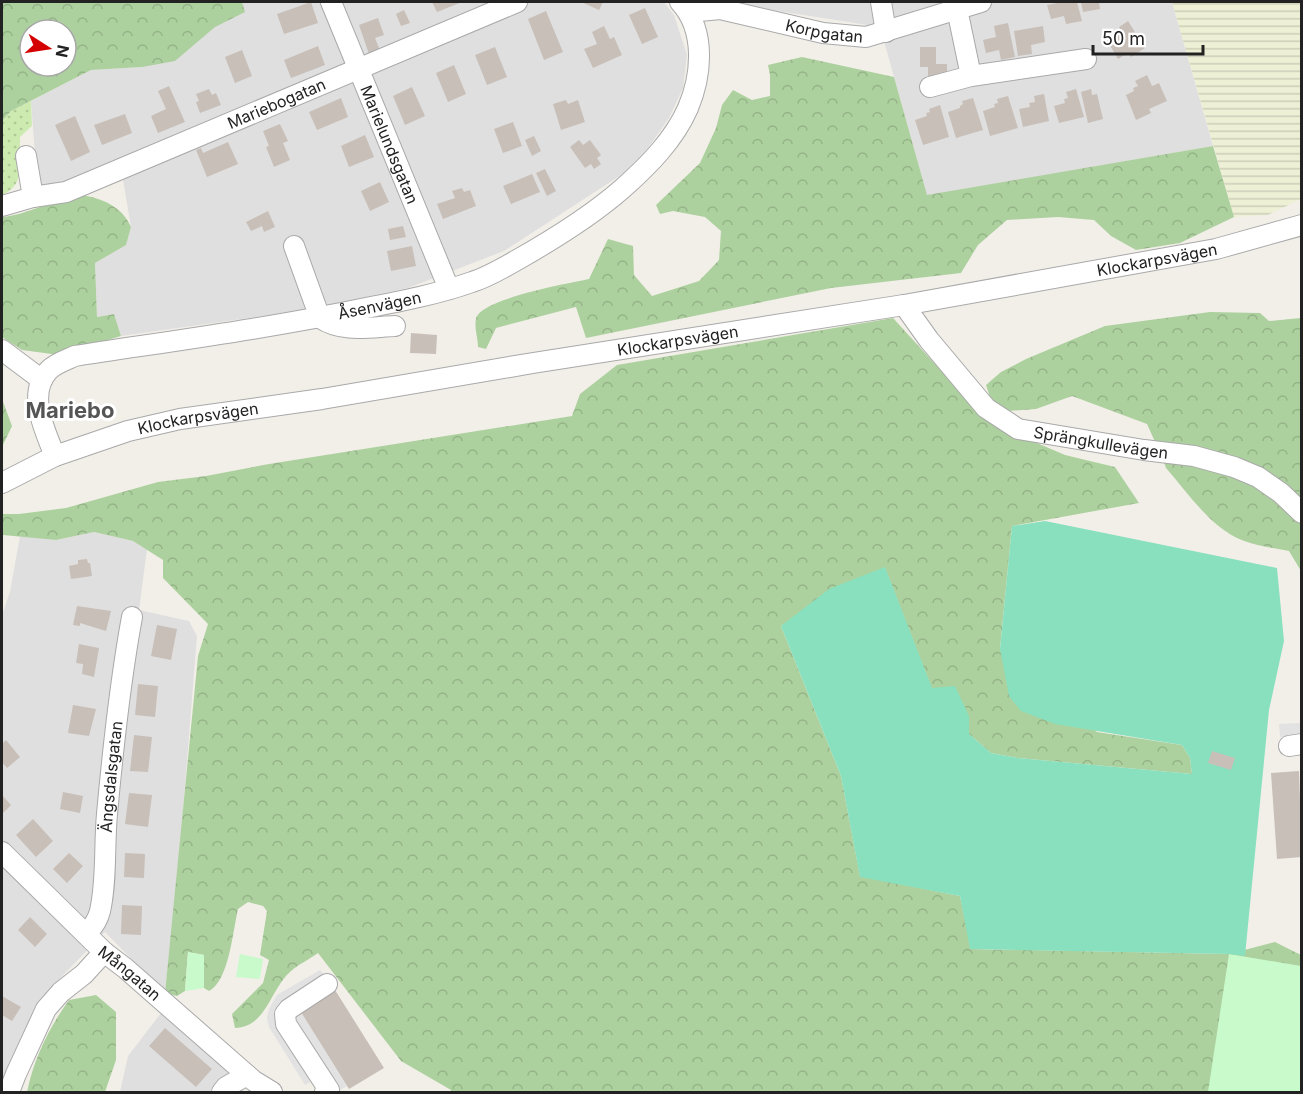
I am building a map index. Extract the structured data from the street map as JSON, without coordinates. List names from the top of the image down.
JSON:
{
  "streets": {
    "street": [
      "Korpgatan",
      "Mariebogatan",
      "Marielundsgatan",
      "Klockarpsvägen",
      "Åsenvägen",
      "Sprängkullevägen",
      "Ängsdalsgatan",
      "Mångatan"
    ]
  },
  "crossings": [
    ["Korpgatan", "Åsenvägen"],
    ["Mariebogatan", "Marielundsgatan"],
    ["Marielundsgatan", "Åsenvägen"],
    ["Klockarpsvägen", "Sprängkullevägen"],
    ["Ängsdalsgatan", "Mångatan"]
  ],
  "districts": ["Mariebo"],
  "scale_bar": "50 m",
  "north": "right"
}
